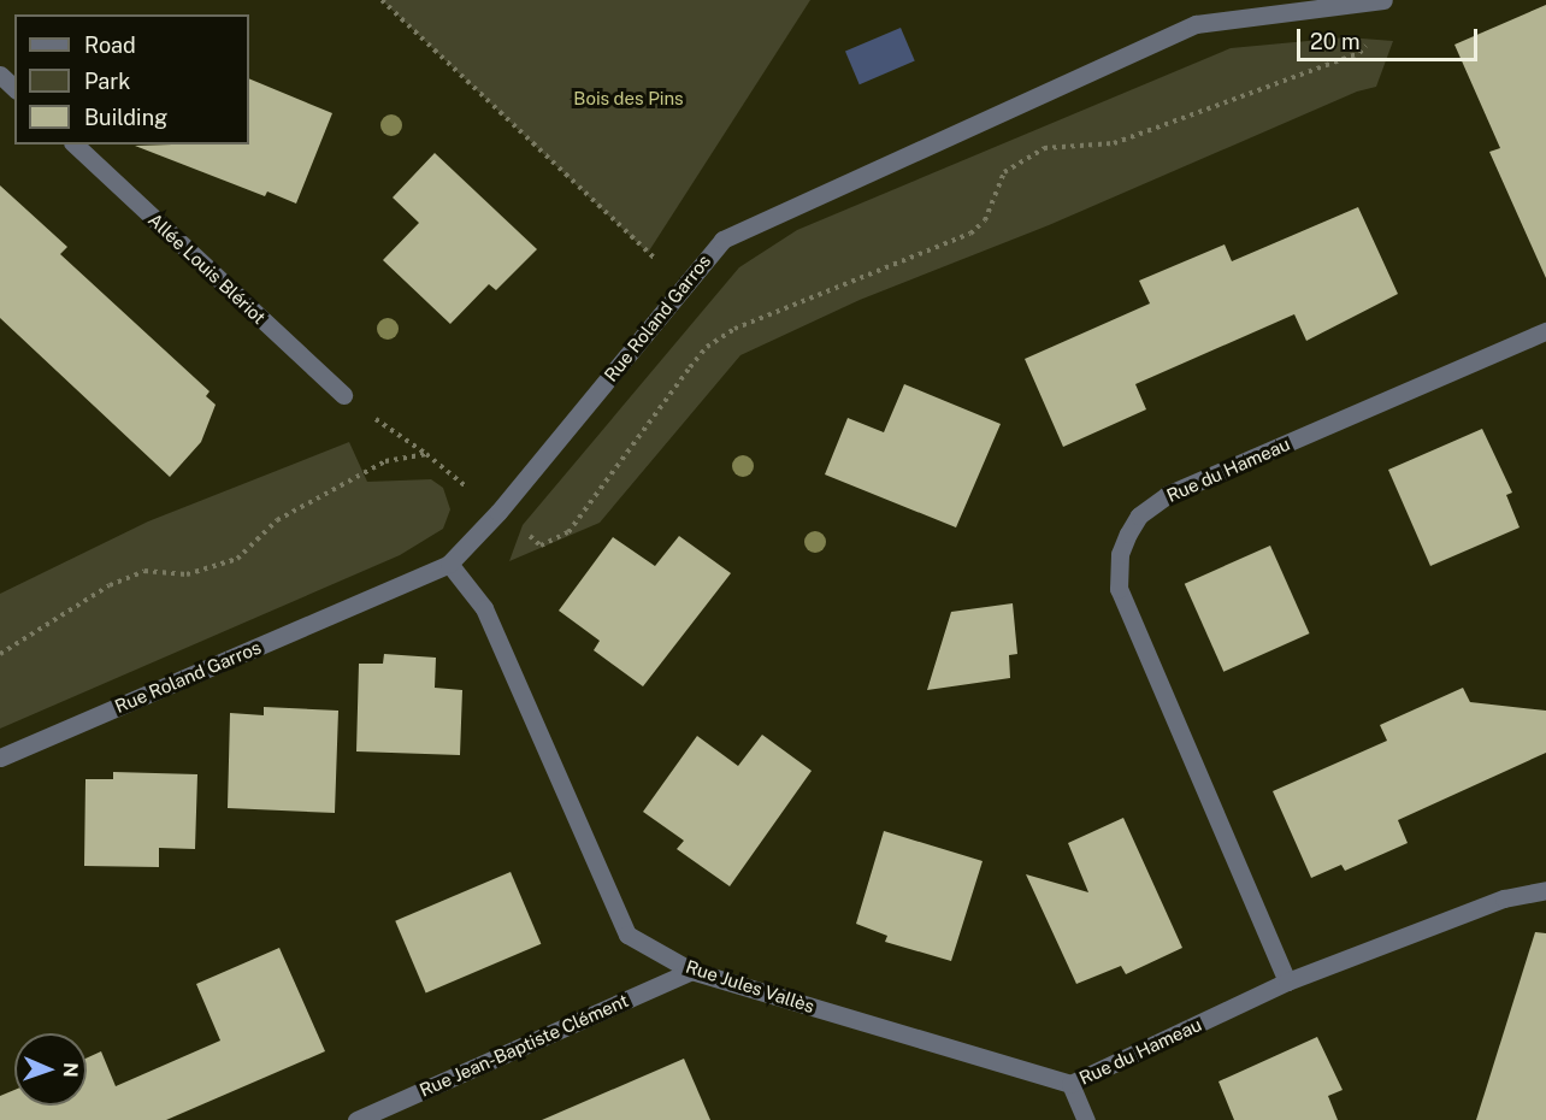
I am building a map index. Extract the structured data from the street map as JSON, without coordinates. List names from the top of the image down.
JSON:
{
  "streets": {
    "street": [
      "Allée Louis Blériot",
      "Rue Roland Garros",
      "Rue du Hameau",
      "Rue Jules Vallès",
      "Rue Jean-Baptiste Clément"
    ]
  },
  "crossings": [
    ["Rue Roland Garros", "Rue Jules Vallès"],
    ["Rue du Hameau", "Rue Jules Vallès"],
    ["Rue Jules Vallès", "Rue Jean-Baptiste Clément"]
  ],
  "parks": ["Bois des Pins"],
  "legend": ["Road", "Park", "Building"],
  "scale_bar": "20 m",
  "north": "right"
}
